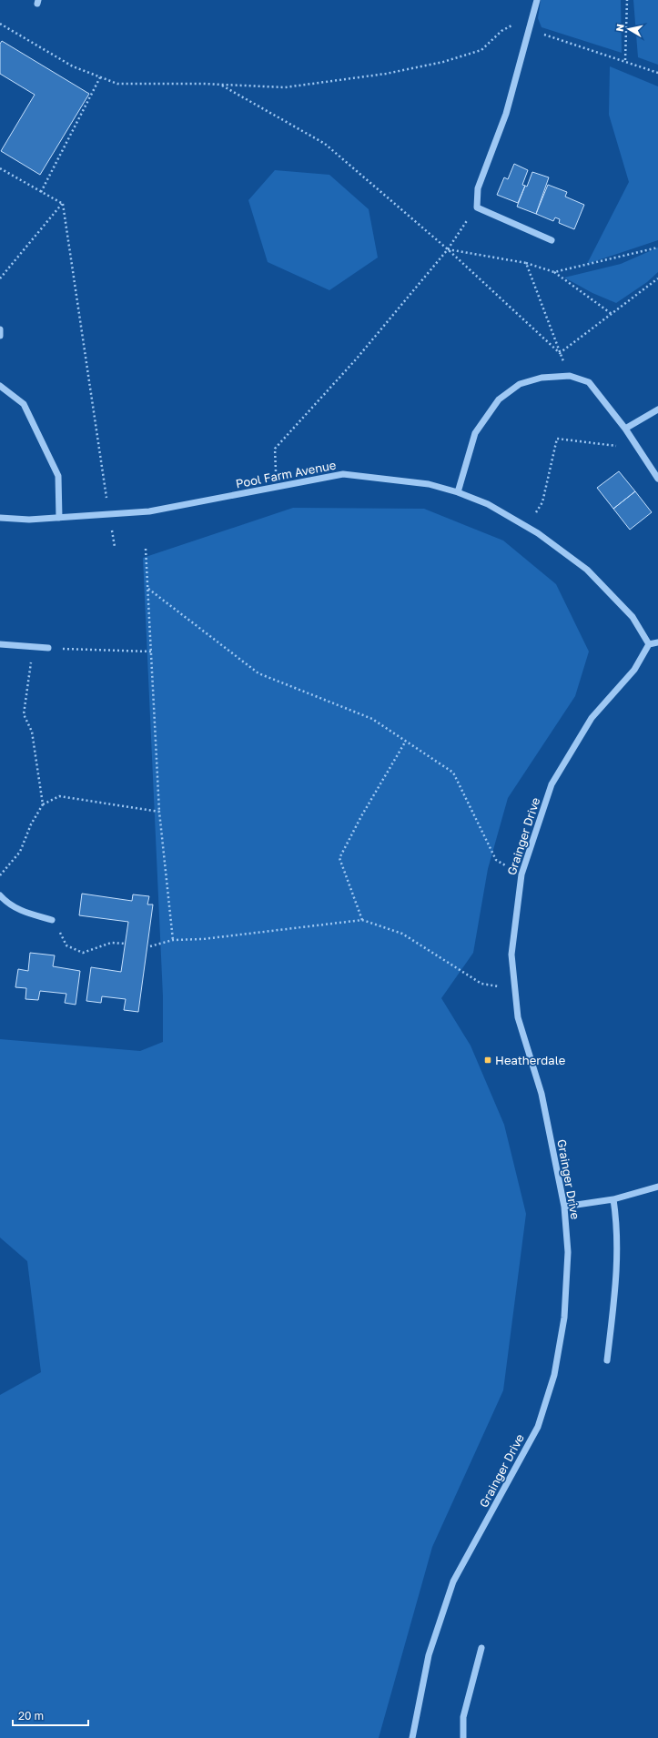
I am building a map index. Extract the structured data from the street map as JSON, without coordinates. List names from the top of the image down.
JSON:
{
  "streets": {
    "street": ["Pool Farm Avenue", "Grainger Drive"]
  },
  "crossings": [
    ["Pool Farm Avenue", "Grainger Drive"]
  ],
  "places": {
    "transit": ["Heatherdale"]
  },
  "scale_bar": "20 m",
  "north": "left"
}
